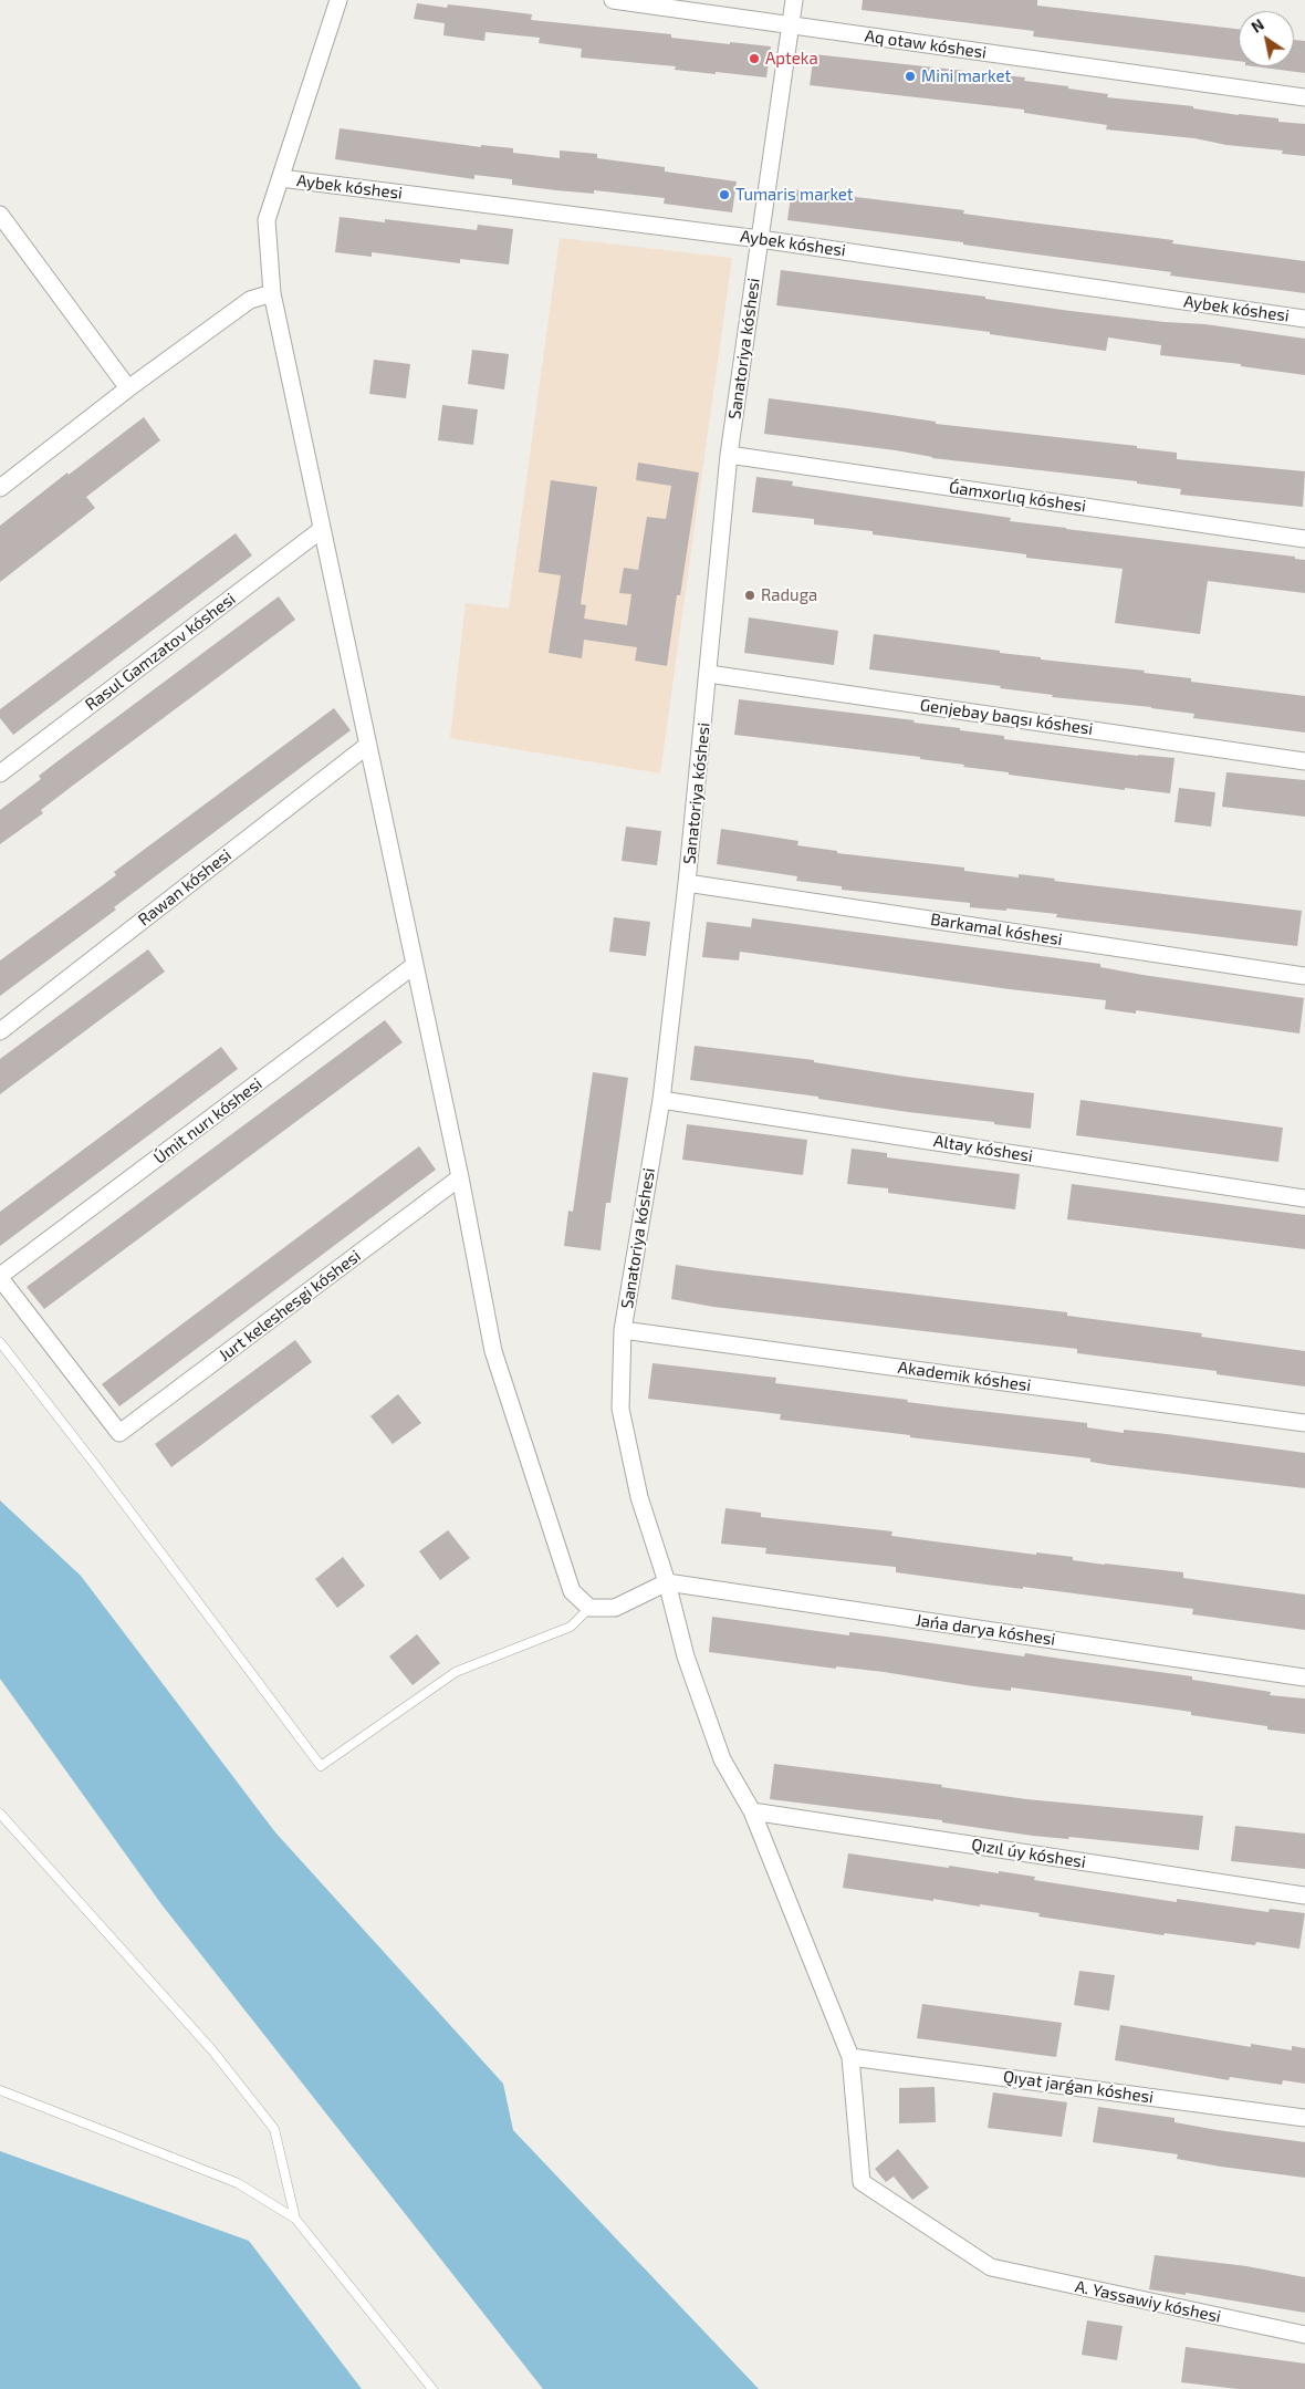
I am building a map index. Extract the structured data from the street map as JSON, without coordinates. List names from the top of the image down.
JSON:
{
  "streets": {
    "street": [
      "Aq otaw kóshesi",
      "Aybek kóshesi",
      "Sanatoriya kóshesi",
      "Ǵamxorlıq kóshesi",
      "Rasul Gamzatov kóshesi",
      "Genjebay baqsı kóshesi",
      "Rawan kóshesi",
      "Barkamal kóshesi",
      "Úmit nurı kóshesi",
      "Altay kóshesi",
      "Jurt keleshesgi kóshesi",
      "Akademik kóshesi",
      "Jańa darya kóshesi",
      "Qızıl úy kóshesi",
      "Qıyat jarǵan kóshesi",
      "A. Yassawiy kóshesi"
    ]
  },
  "crossings": [
    ["Aq otaw kóshesi", "Sanatoriya kóshesi"],
    ["Aybek kóshesi", "Sanatoriya kóshesi"],
    ["Sanatoriya kóshesi", "Ǵamxorlıq kóshesi"],
    ["Sanatoriya kóshesi", "Genjebay baqsı kóshesi"],
    ["Sanatoriya kóshesi", "Barkamal kóshesi"],
    ["Sanatoriya kóshesi", "Altay kóshesi"],
    ["Sanatoriya kóshesi", "Akademik kóshesi"],
    ["Sanatoriya kóshesi", "Jańa darya kóshesi"],
    ["Sanatoriya kóshesi", "Qızıl úy kóshesi"],
    ["Sanatoriya kóshesi", "Qıyat jarǵan kóshesi"],
    ["Sanatoriya kóshesi", "A. Yassawiy kóshesi"],
    ["Úmit nurı kóshesi", "Jurt keleshesgi kóshesi"]
  ],
  "places": [
    "Apteka",
    "Mini market",
    "Tumaris market",
    "Raduga"
  ],
  "north": "top left"
}
